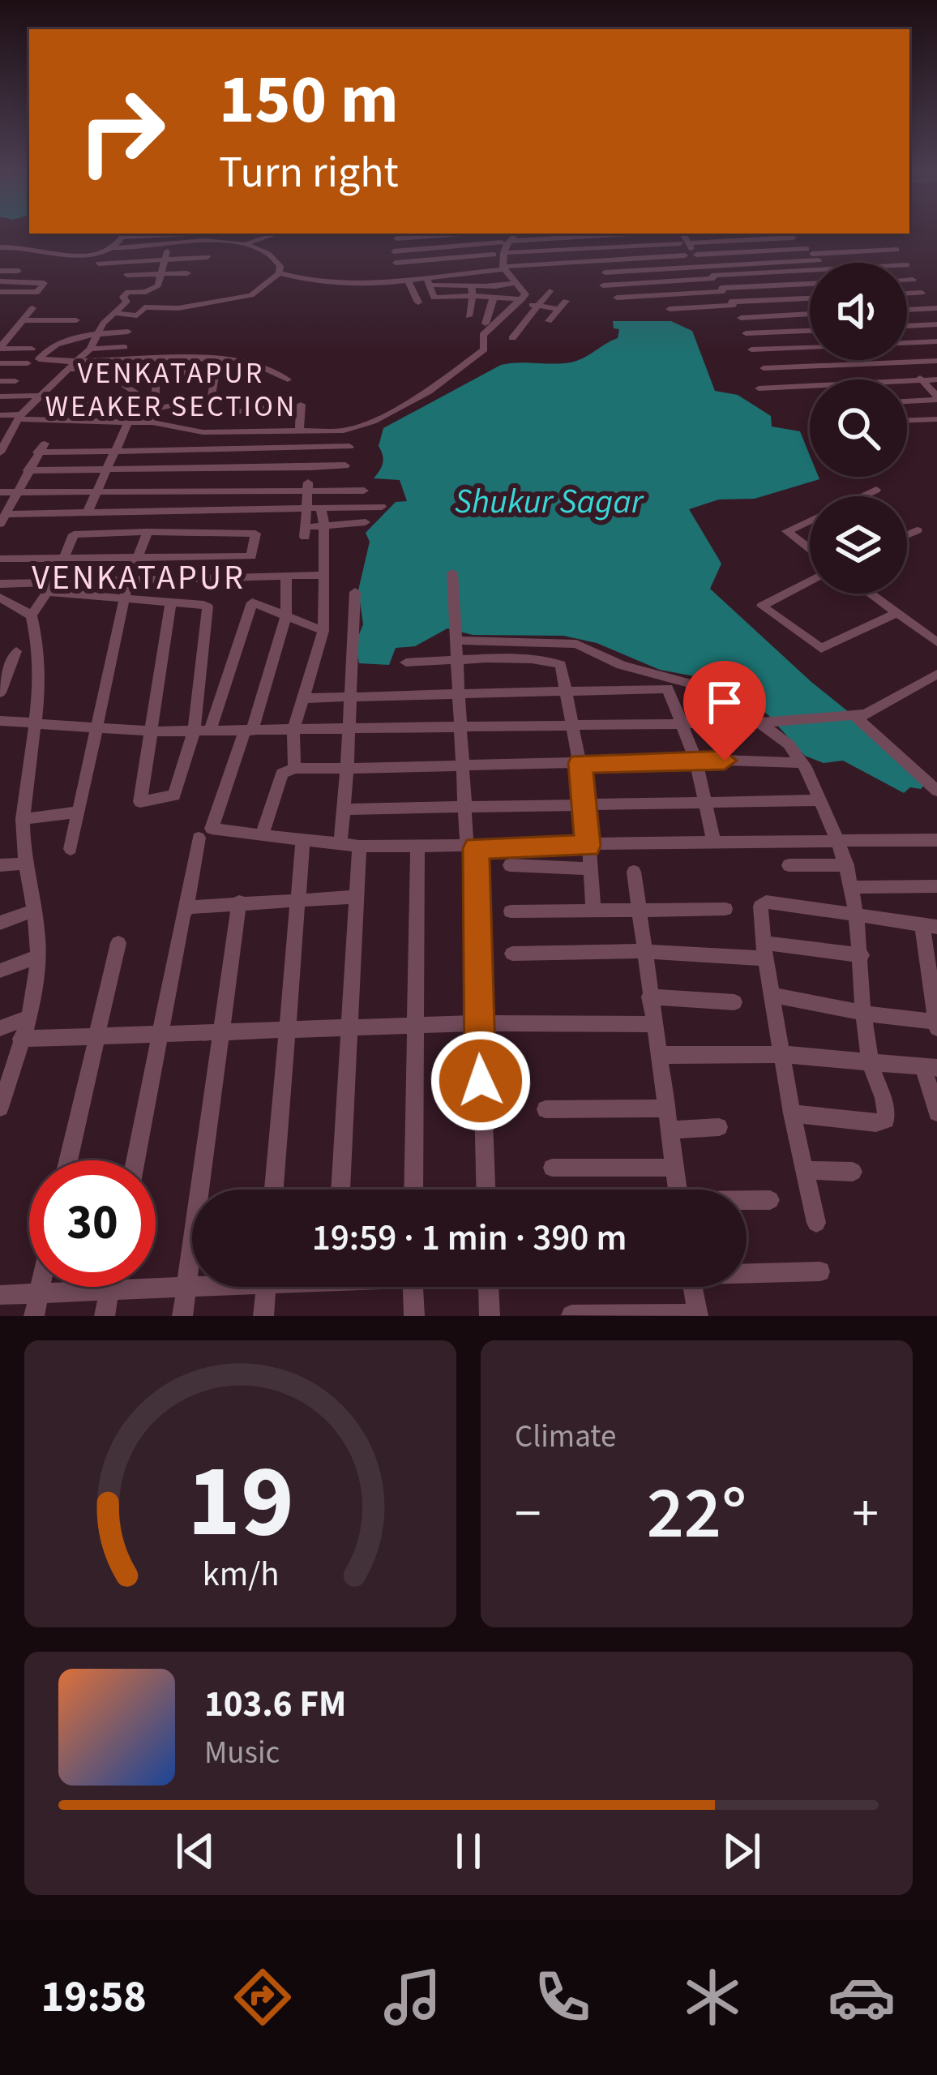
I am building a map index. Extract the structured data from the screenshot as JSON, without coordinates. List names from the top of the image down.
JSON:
{
  "districts": ["VENKATAPUR WEAKER SECTION", "VENKATAPUR"],
  "water": ["Shukur Sagar"],
  "page": {
    "turn": ["150 m", "Turn right"],
    "limit": "30",
    "trip": "19:59 · 1 min · 390 m",
    "tile": "Climate",
    "heat": ["−", "22°", "+"],
    "song": ["103.6 FM", "Music"],
    "tabs": "19:58",
    "gauge": ["19", "km/h"]
  }
}
